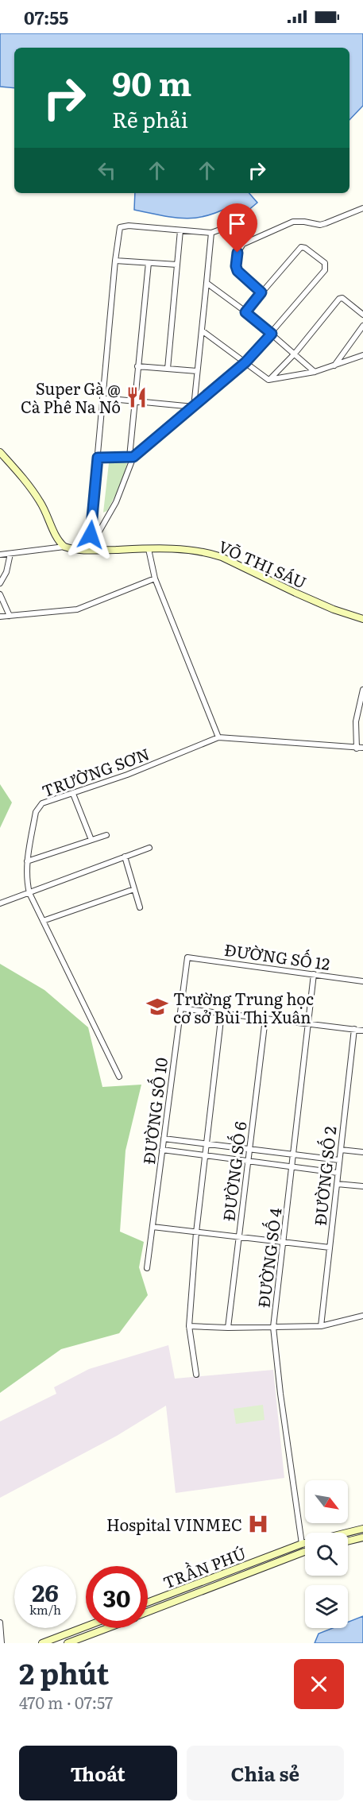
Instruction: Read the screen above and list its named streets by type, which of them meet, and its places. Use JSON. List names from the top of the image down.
{
  "streets": {
    "main road": ["VÕ THỊ SÁU", "TRẦN PHÚ"],
    "street": [
      "TRƯỜNG SƠN",
      "ĐƯỜNG SỐ 12",
      "ĐƯỜNG SỐ 10",
      "ĐƯỜNG SỐ 6",
      "ĐƯỜNG SỐ 2",
      "ĐƯỜNG SỐ 4"
    ]
  },
  "crossings": [
    ["ĐƯỜNG SỐ 12", "ĐƯỜNG SỐ 10"],
    ["ĐƯỜNG SỐ 12", "ĐƯỜNG SỐ 4"],
    ["ĐƯỜNG SỐ 4", "TRẦN PHÚ"]
  ],
  "places": {
    "restaurant": ["Super Gà @ Cà Phê Na Nô"],
    "school or university": ["Trường Trung học cơ sở Bùi Thị Xuân"],
    "hospital": ["Hospital VINMEC"]
  },
  "north": "bottom right",
  "page": {
    "status": "07:55",
    "turn": ["90 m", "Rẽ phải"],
    "speed": "26 km/h",
    "limit": "30",
    "heading": ["2 phút", "470 m · 07:57"],
    "buttons": ["Thoát", "Chia sẻ"]
  }
}
